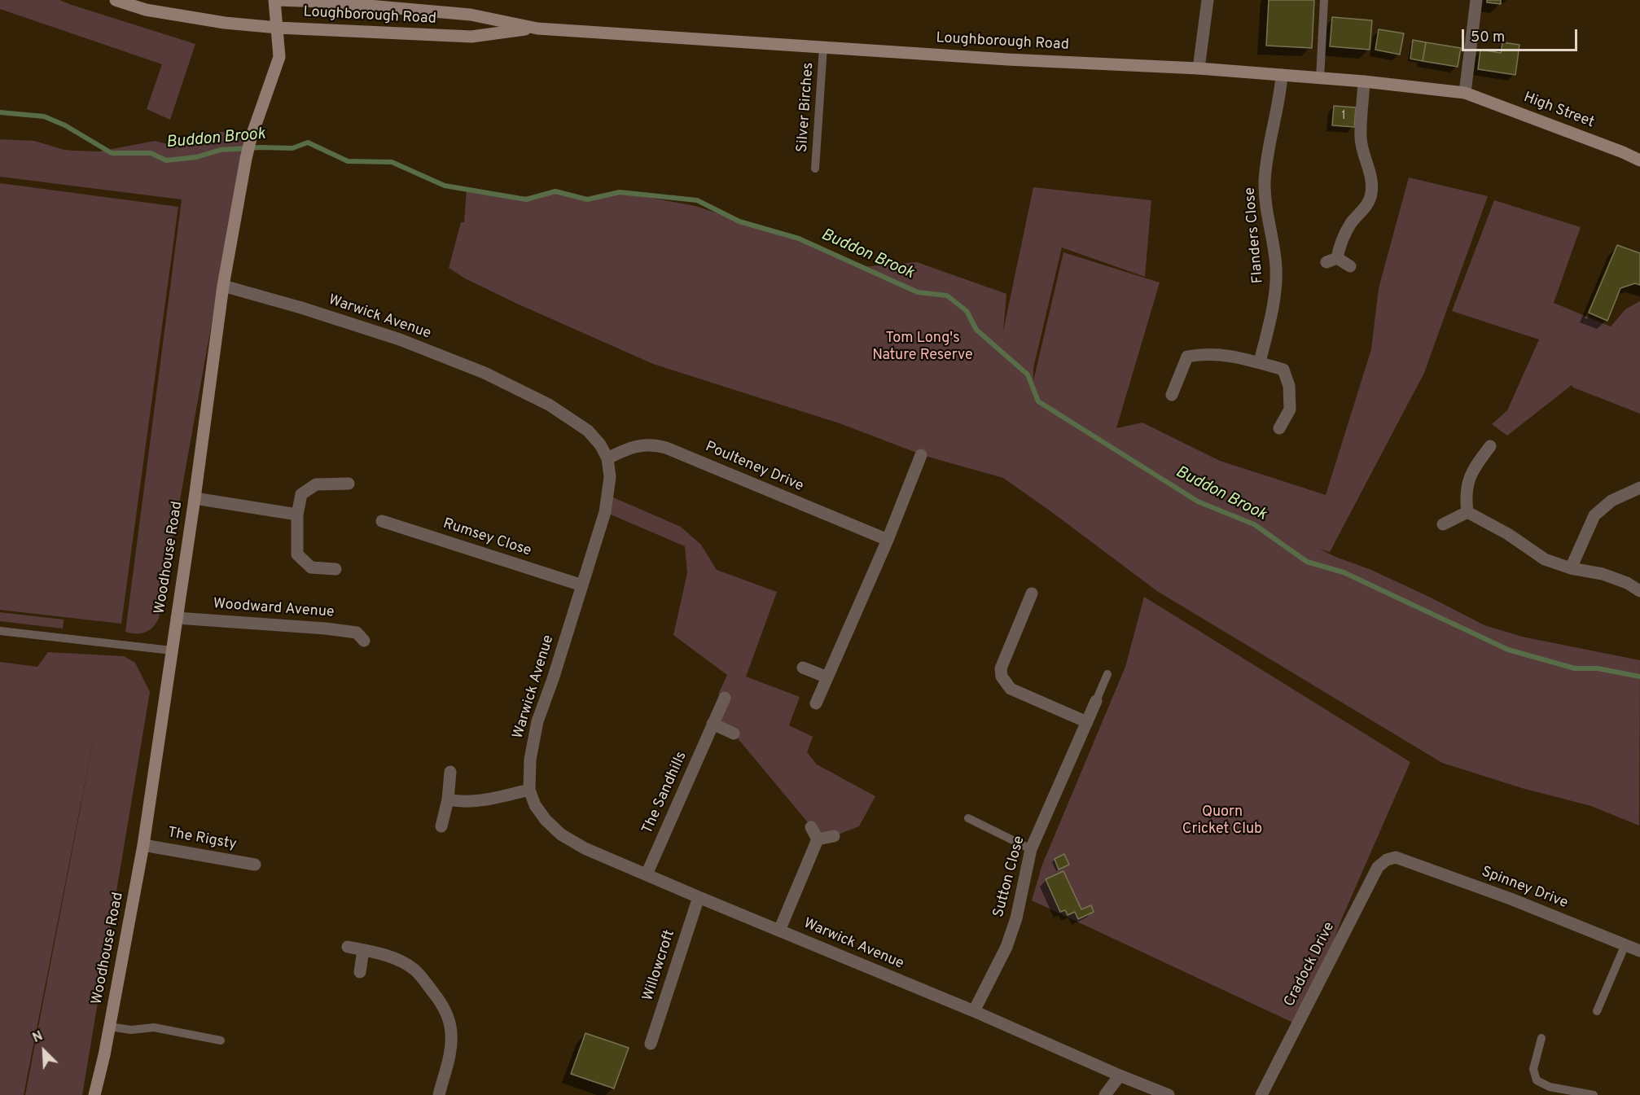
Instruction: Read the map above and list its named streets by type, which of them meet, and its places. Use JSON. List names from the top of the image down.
{
  "streets": {
    "street": [
      "Loughborough Road",
      "High Street",
      "Flanders Close",
      "Warwick Avenue",
      "Poulteney Drive",
      "Rumsey Close",
      "Woodhouse Road",
      "Woodward Avenue",
      "The Sandhills",
      "The Rigsty",
      "Sutton Close",
      "Spinney Drive",
      "Cradock Drive",
      "Willowcroft"
    ],
    "lane": ["Silver Birches"]
  },
  "crossings": [
    ["Loughborough Road", "Silver Birches"],
    ["Loughborough Road", "High Street"],
    ["Loughborough Road", "Flanders Close"],
    ["Loughborough Road", "Woodhouse Road"],
    ["Warwick Avenue", "Poulteney Drive"],
    ["Warwick Avenue", "Rumsey Close"],
    ["Warwick Avenue", "Woodhouse Road"],
    ["Warwick Avenue", "The Sandhills"],
    ["Warwick Avenue", "Sutton Close"],
    ["Warwick Avenue", "Willowcroft"],
    ["Woodhouse Road", "Woodward Avenue"],
    ["Woodhouse Road", "The Rigsty"],
    ["Spinney Drive", "Cradock Drive"]
  ],
  "water": ["Buddon Brook"],
  "parks": ["Tom Long's Nature Reserve", "Quorn Cricket Club"],
  "house_numbers": ["1"],
  "scale_bar": "50 m",
  "north": "top left"
}
